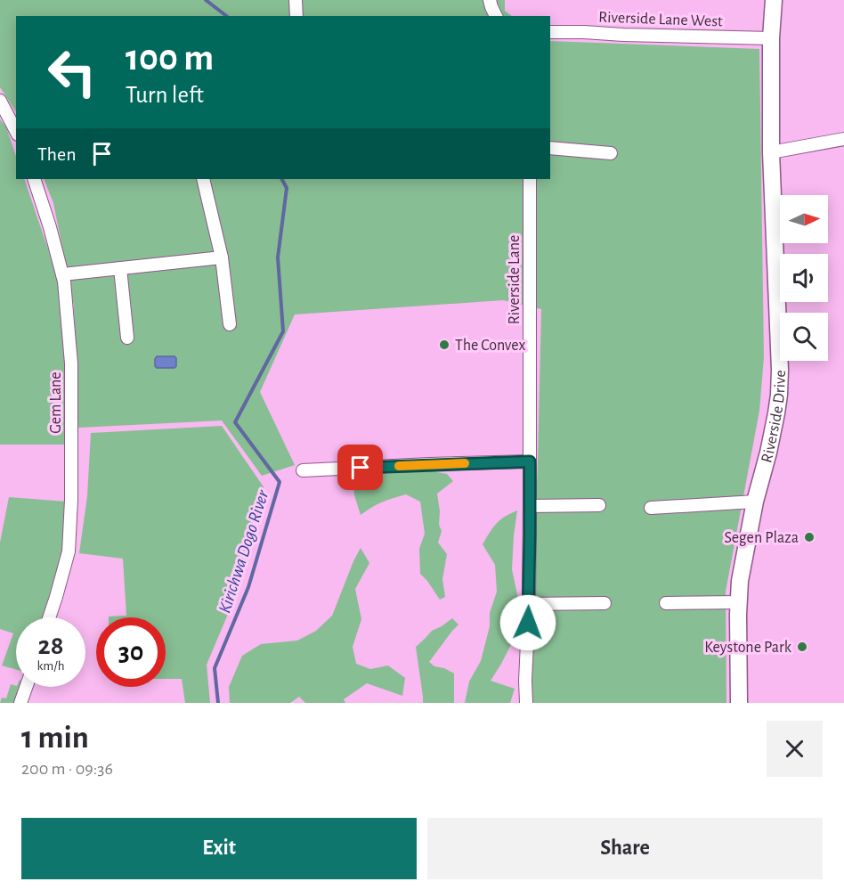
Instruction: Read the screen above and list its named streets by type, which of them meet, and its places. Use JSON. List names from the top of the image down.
{
  "streets": {
    "street": [
      "Riverside Lane West",
      "Riverside Lane",
      "Gem Lane",
      "Riverside Drive"
    ]
  },
  "crossings": [
    ["Riverside Lane West", "Riverside Drive"]
  ],
  "water": ["Kirichwa Dogo River"],
  "places": ["The Convex", "Segen Plaza", "Keystone Park"],
  "north": "right",
  "page": {
    "turn": ["100 m", "Turn left"],
    "then": "Then",
    "speed": "28 km/h",
    "limit": "30",
    "heading": ["1 min", "200 m · 09:36"],
    "buttons": ["Exit", "Share"]
  }
}
